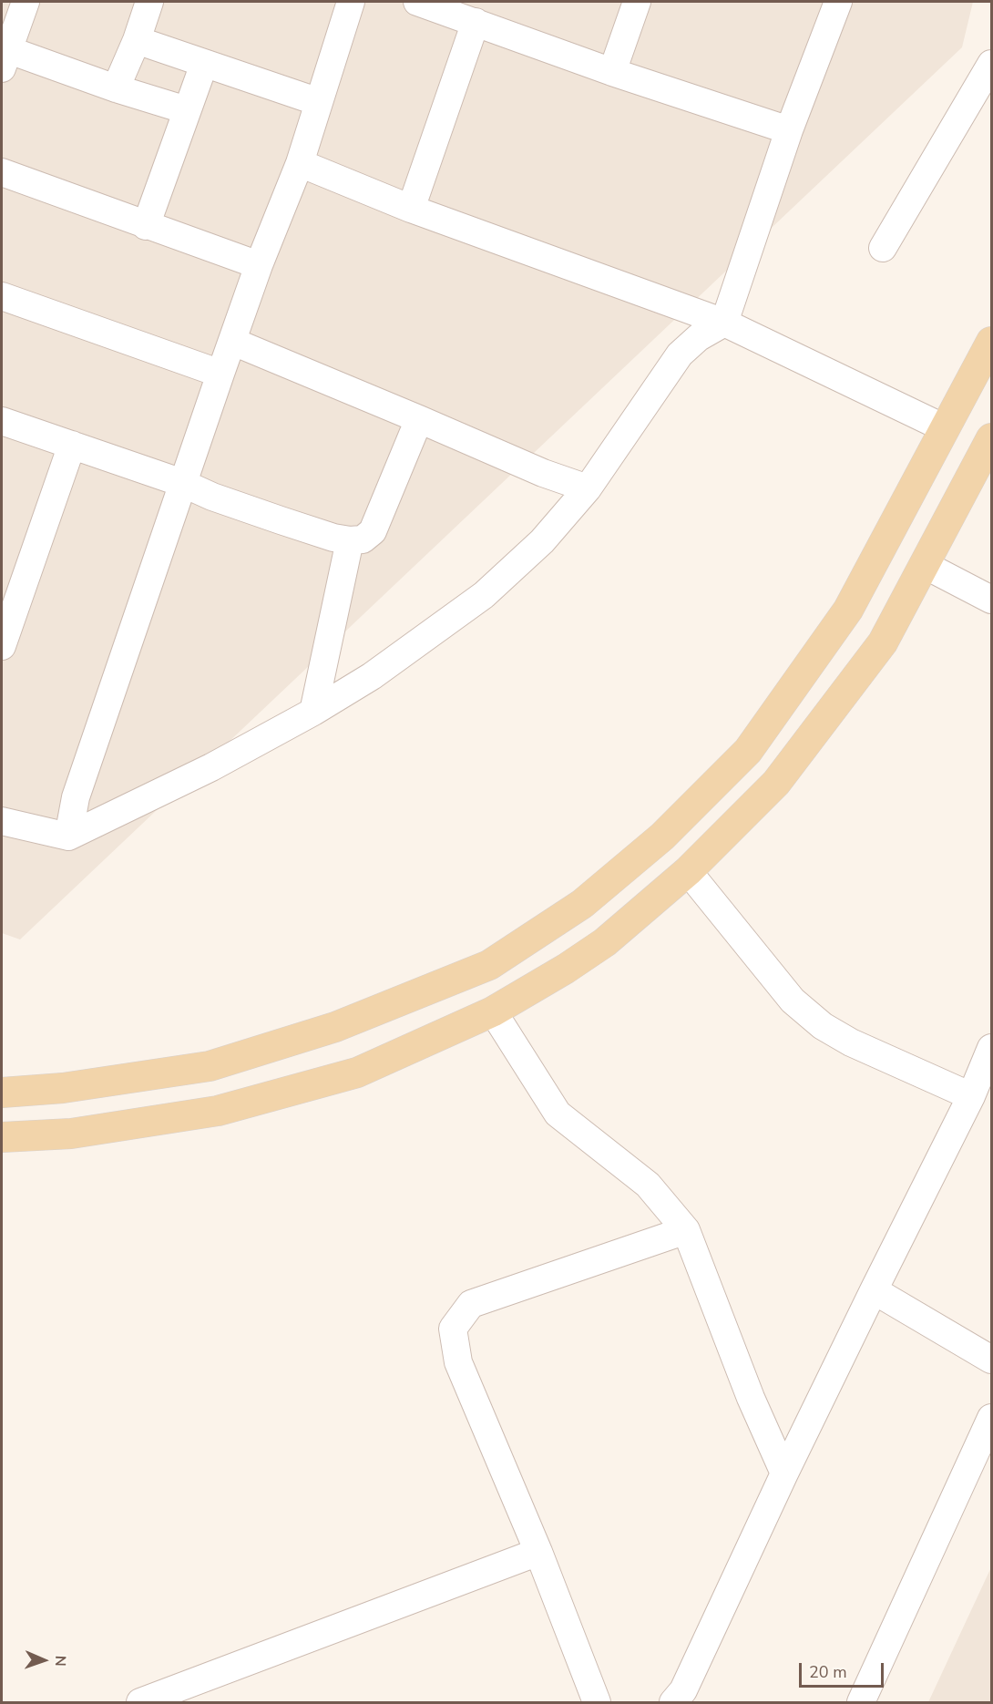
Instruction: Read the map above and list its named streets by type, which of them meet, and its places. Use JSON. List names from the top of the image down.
{
  "scale_bar": "20 m",
  "north": "right"
}
